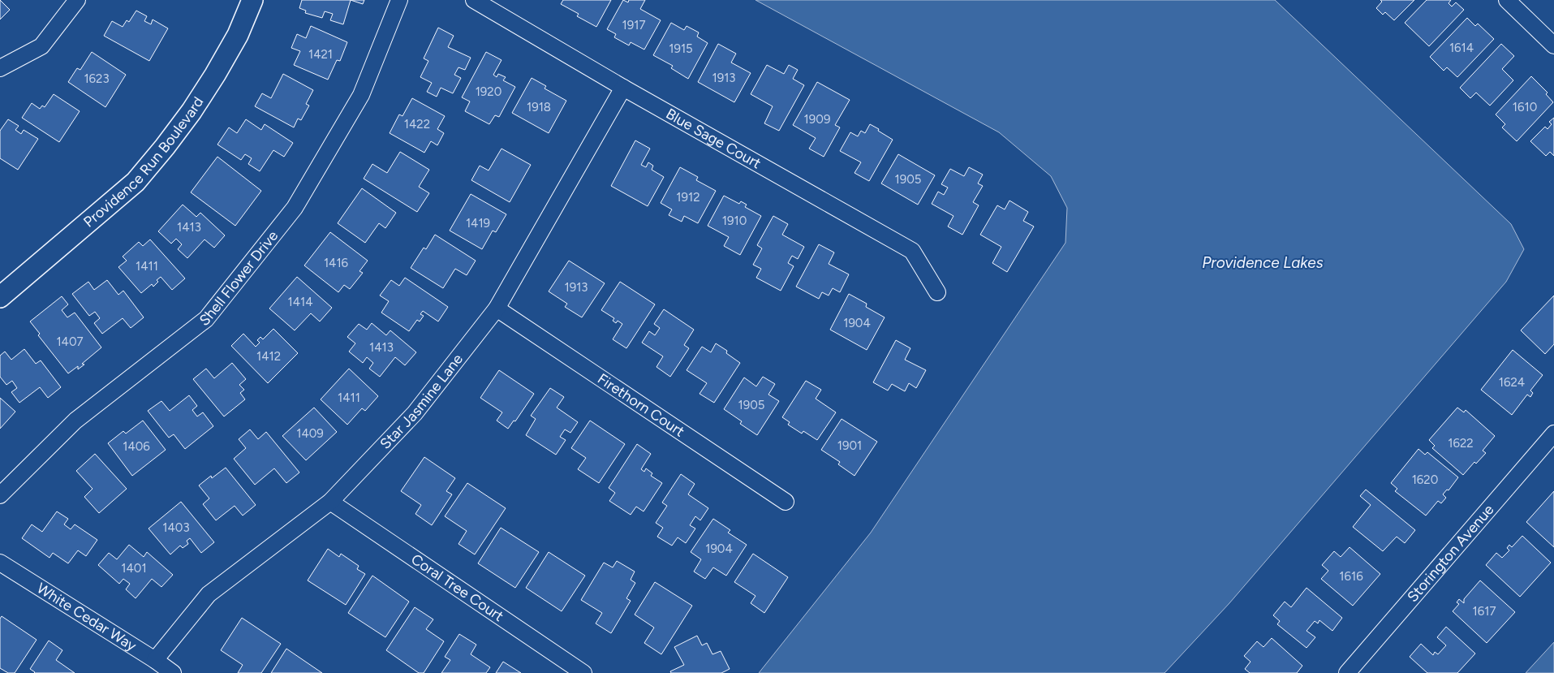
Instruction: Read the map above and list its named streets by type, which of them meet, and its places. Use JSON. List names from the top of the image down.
{
  "streets": {
    "street": [
      "Blue Sage Court",
      "Providence Run Boulevard",
      "Shell Flower Drive",
      "Star Jasmine Lane",
      "Firethorn Court",
      "Storington Avenue",
      "Coral Tree Court",
      "White Cedar Way"
    ]
  },
  "crossings": [
    ["Blue Sage Court", "Star Jasmine Lane"],
    ["Star Jasmine Lane", "Firethorn Court"],
    ["Star Jasmine Lane", "Coral Tree Court"],
    ["Star Jasmine Lane", "White Cedar Way"]
  ],
  "water": ["Providence Lakes"],
  "house_numbers": [
    "1917",
    "1614",
    "1915",
    "1421",
    "1913",
    "1623",
    "1920",
    "1918",
    "1610",
    "1909",
    "1422",
    "1905",
    "1912",
    "1910",
    "1419",
    "1413",
    "1416",
    "1411",
    "1913",
    "1414",
    "1904",
    "1407",
    "1413",
    "1412",
    "1624",
    "1411",
    "1905",
    "1409",
    "1622",
    "1901",
    "1406",
    "1620",
    "1403",
    "1904",
    "1401",
    "1616",
    "1617"
  ]
}
